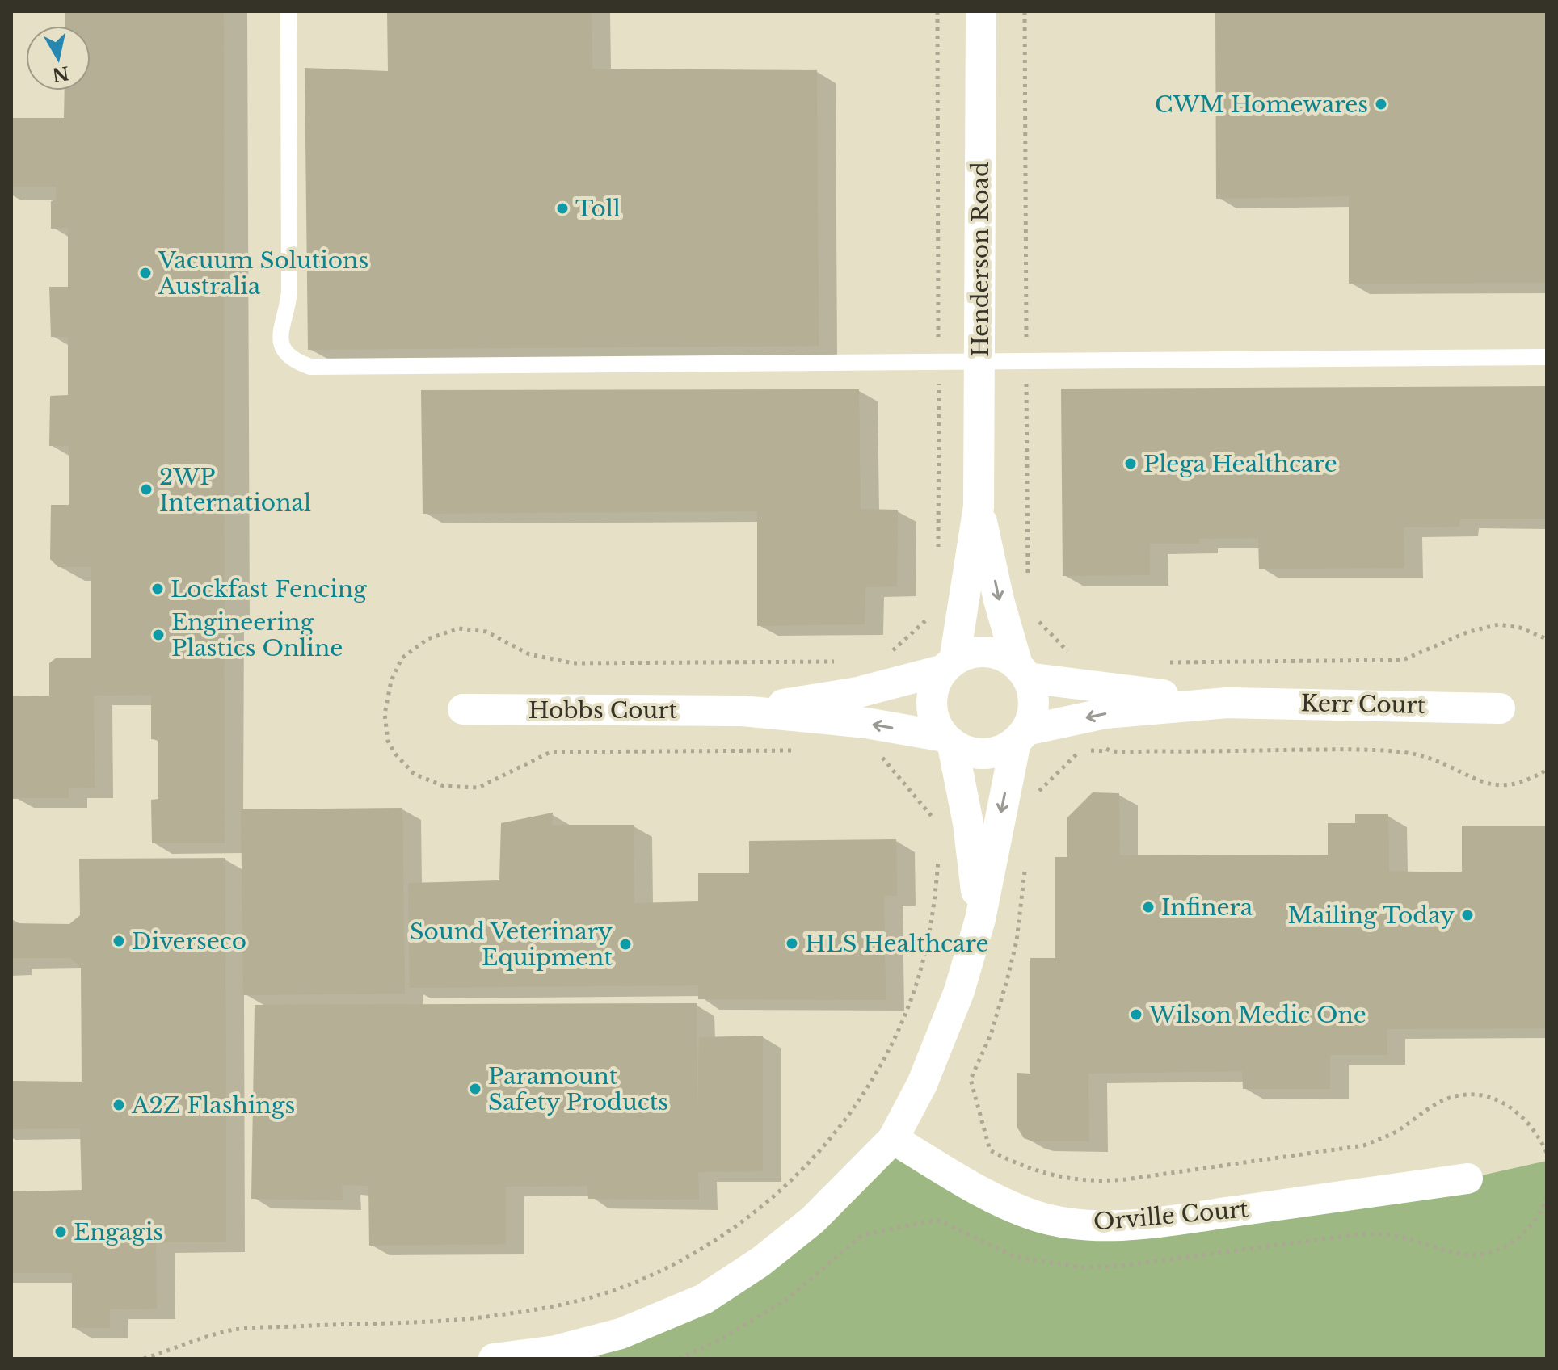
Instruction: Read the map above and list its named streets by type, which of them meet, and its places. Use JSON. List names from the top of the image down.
{
  "streets": {
    "street": [
      "Henderson Road",
      "Kerr Court",
      "Hobbs Court",
      "Orville Court"
    ]
  },
  "crossings": [
    ["Henderson Road", "Kerr Court"],
    ["Henderson Road", "Hobbs Court"],
    ["Kerr Court", "Hobbs Court"]
  ],
  "places": [
    "CWM Homewares",
    "Toll",
    "Vacuum Solutions Australia",
    "Plega Healthcare",
    "2WP International",
    "Lockfast Fencing",
    "Engineering Plastics Online",
    "Infinera",
    "Mailing Today",
    "Diverseco",
    "HLS Healthcare",
    "Sound Veterinary Equipment",
    "Wilson Medic One",
    "Paramount Safety Products",
    "A2Z Flashings",
    "Engagis"
  ],
  "north": "bottom"
}
